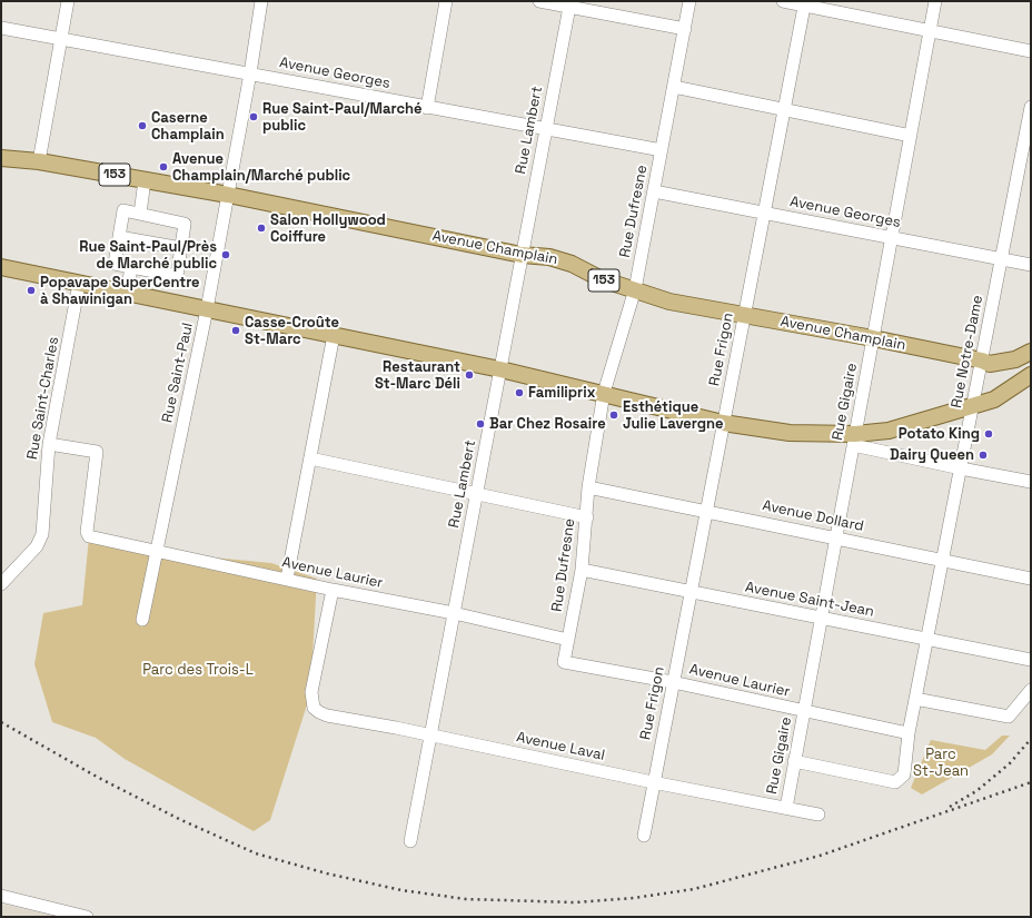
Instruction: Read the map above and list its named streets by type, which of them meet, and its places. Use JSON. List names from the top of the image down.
{
  "streets": {
    "main road": ["153", "Avenue Champlain"],
    "street": [
      "Avenue Georges",
      "Rue Lambert",
      "Rue Dufresne",
      "Rue Frigon",
      "Rue Notre-Dame",
      "Rue Saint-Paul",
      "Rue Saint-Charles",
      "Rue Gigaire",
      "Avenue Dollard",
      "Avenue Laurier",
      "Avenue Saint-Jean",
      "Avenue Laval"
    ]
  },
  "crossings": [
    ["Avenue Georges", "Rue Lambert"],
    ["Avenue Georges", "Rue Dufresne"],
    ["Avenue Georges", "Rue Frigon"],
    ["Avenue Georges", "Rue Notre-Dame"],
    ["Avenue Georges", "Rue Saint-Paul"],
    ["Avenue Georges", "Rue Gigaire"],
    ["Rue Lambert", "Avenue Champlain"],
    ["Rue Lambert", "Avenue Laurier"],
    ["Rue Lambert", "Avenue Laval"],
    ["153", "Avenue Champlain"],
    ["153", "Rue Notre-Dame"],
    ["Rue Dufresne", "Avenue Champlain"],
    ["Rue Dufresne", "Avenue Dollard"],
    ["Rue Dufresne", "Avenue Laurier"],
    ["Rue Dufresne", "Avenue Saint-Jean"],
    ["Avenue Champlain", "Rue Frigon"],
    ["Avenue Champlain", "Rue Notre-Dame"],
    ["Avenue Champlain", "Rue Saint-Paul"],
    ["Avenue Champlain", "Rue Gigaire"],
    ["Rue Frigon", "Avenue Dollard"],
    ["Rue Frigon", "Avenue Laurier"],
    ["Rue Frigon", "Avenue Saint-Jean"],
    ["Rue Frigon", "Avenue Laval"],
    ["Rue Notre-Dame", "Rue Gigaire"],
    ["Rue Notre-Dame", "Avenue Dollard"],
    ["Rue Notre-Dame", "Avenue Laurier"],
    ["Rue Notre-Dame", "Avenue Saint-Jean"],
    ["Rue Saint-Paul", "Avenue Laurier"],
    ["Rue Saint-Charles", "Avenue Laurier"],
    ["Rue Gigaire", "Avenue Dollard"],
    ["Rue Gigaire", "Avenue Laurier"],
    ["Rue Gigaire", "Avenue Saint-Jean"],
    ["Rue Gigaire", "Avenue Laval"],
    ["Avenue Laurier", "Avenue Laval"]
  ],
  "parks": ["Parc des Trois-L", "Parc St-Jean"],
  "places": [
    "Rue Saint-Paul/Marché public",
    "Caserne Champlain",
    "Avenue Champlain/Marché public",
    "Salon Hollywood Coiffure",
    "Rue Saint-Paul/Près de Marché public",
    "Popavape SuperCentre à Shawinigan",
    "Casse-Croûte St-Marc",
    "Restaurant St-Marc Déli",
    "Familiprix",
    "Esthétique Julie Lavergne",
    "Bar Chez Rosaire",
    "Potato King",
    "Dairy Queen"
  ]
}
